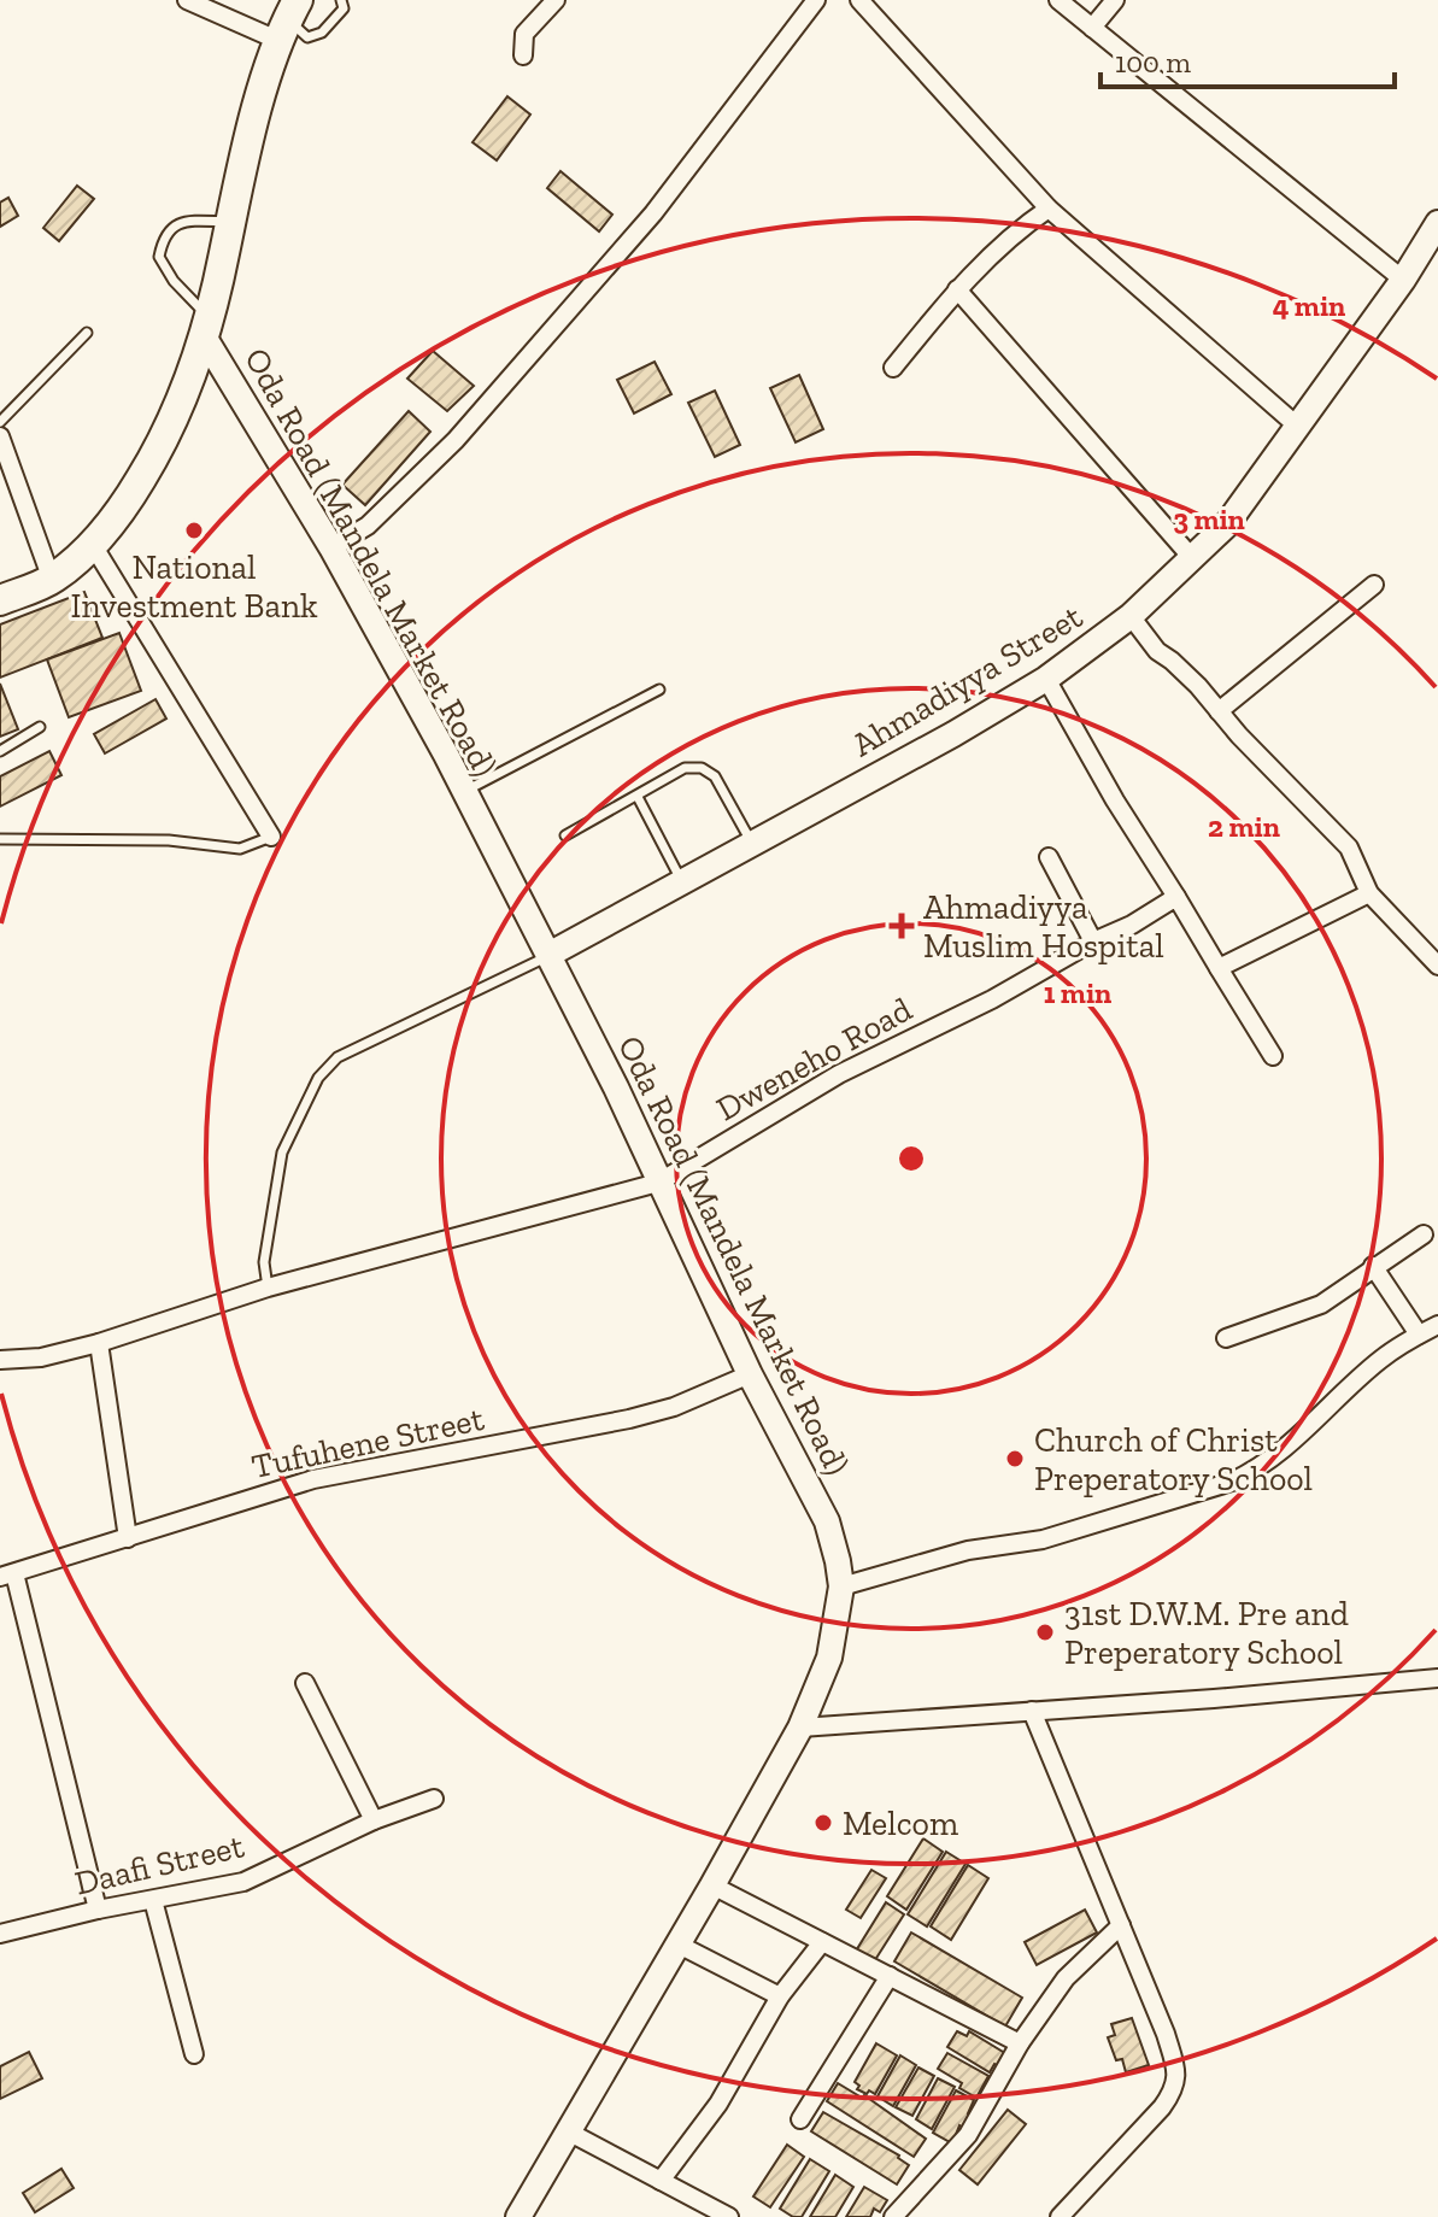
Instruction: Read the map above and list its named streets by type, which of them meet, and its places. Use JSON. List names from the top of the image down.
{
  "streets": {
    "street": [
      "Oda Road (Mandela Market Road)",
      "Ahmadiyya Street",
      "Dweneho Road",
      "Tufuhene Street",
      "Daafi Street"
    ]
  },
  "crossings": [
    ["Oda Road (Mandela Market Road)", "Ahmadiyya Street"],
    ["Oda Road (Mandela Market Road)", "Dweneho Road"],
    ["Oda Road (Mandela Market Road)", "Tufuhene Street"]
  ],
  "places": {
    "other": [
      "National Investment Bank",
      "Church of Christ Preperatory School",
      "31st D.W.M. Pre and Preperatory School",
      "Melcom"
    ],
    "health": ["Ahmadiyya Muslim Hospital"]
  },
  "scale_bar": "100 m",
  "rings": [
    "4 min",
    "3 min",
    "2 min",
    "1 min"
  ]
}
